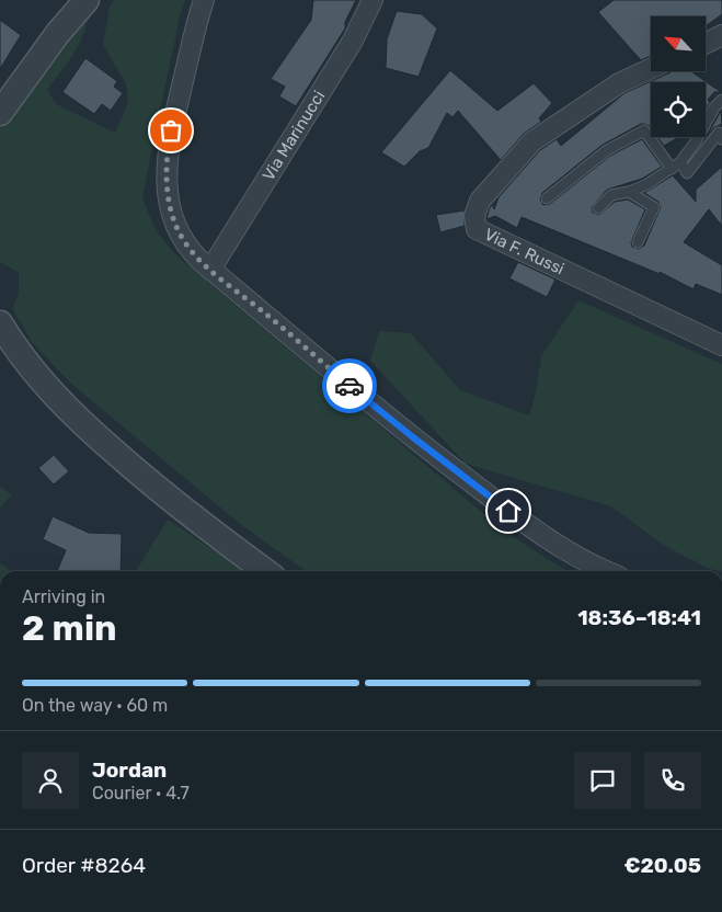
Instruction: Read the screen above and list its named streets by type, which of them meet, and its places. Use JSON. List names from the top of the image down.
{
  "streets": {
    "street": ["Via Marinucci", "Via F. Russi"]
  },
  "north": "top left",
  "page": {
    "heading": ["2 min", "Arriving in", "18:36–18:41"],
    "panel": [
      "Jordan",
      "Courier · 4.7",
      "Order #8264",
      "€20.05"
    ],
    "bar": "On the way · 60 m"
  }
}
